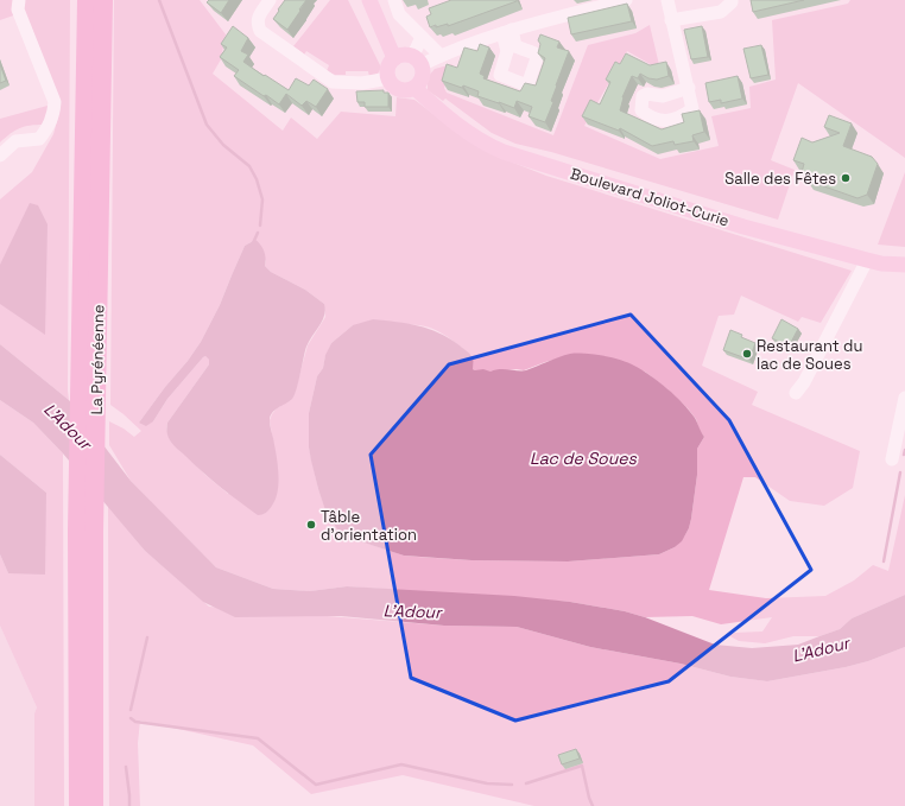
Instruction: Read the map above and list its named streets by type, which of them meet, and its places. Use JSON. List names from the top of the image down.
{
  "streets": {
    "highway": ["La Pyrénéenne"],
    "main road": ["Boulevard Joliot-Curie"]
  },
  "water": ["L'Adour", "Lac de Soues"],
  "places": ["Salle des Fêtes", "Restaurant du lac de Soues", "Tâble d'orientation"]
}
